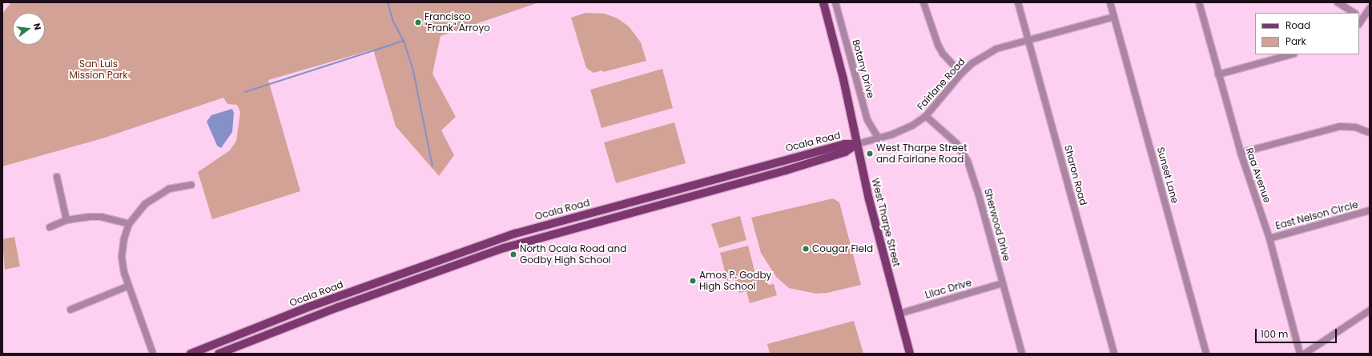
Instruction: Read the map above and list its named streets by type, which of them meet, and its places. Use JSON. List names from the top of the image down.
{
  "streets": {
    "main road": ["Ocala Road", "West Tharpe Street"],
    "street": [
      "Botany Drive",
      "Fairlane Road",
      "Sharon Road",
      "Sunset Lane",
      "Raa Avenue",
      "East Nelson Circle",
      "Sherwood Drive",
      "Lilac Drive"
    ]
  },
  "crossings": [
    ["Botany Drive", "Fairlane Road"],
    ["Fairlane Road", "Ocala Road"],
    ["Fairlane Road", "Sharon Road"],
    ["Fairlane Road", "Sunset Lane"],
    ["Fairlane Road", "West Tharpe Street"],
    ["Fairlane Road", "Sherwood Drive"],
    ["Ocala Road", "West Tharpe Street"],
    ["Raa Avenue", "East Nelson Circle"],
    ["West Tharpe Street", "Lilac Drive"],
    ["Sherwood Drive", "Lilac Drive"]
  ],
  "parks": ["San Luis Mission Park"],
  "places": [
    "Francisco \"Frank\" Arroyo",
    "West Tharpe Street and Fairlane Road",
    "Cougar Field",
    "North Ocala Road and Godby High School",
    "Amos P. Godby High School"
  ],
  "legend": ["Road", "Park"],
  "scale_bar": "100 m",
  "north": "right"
}
